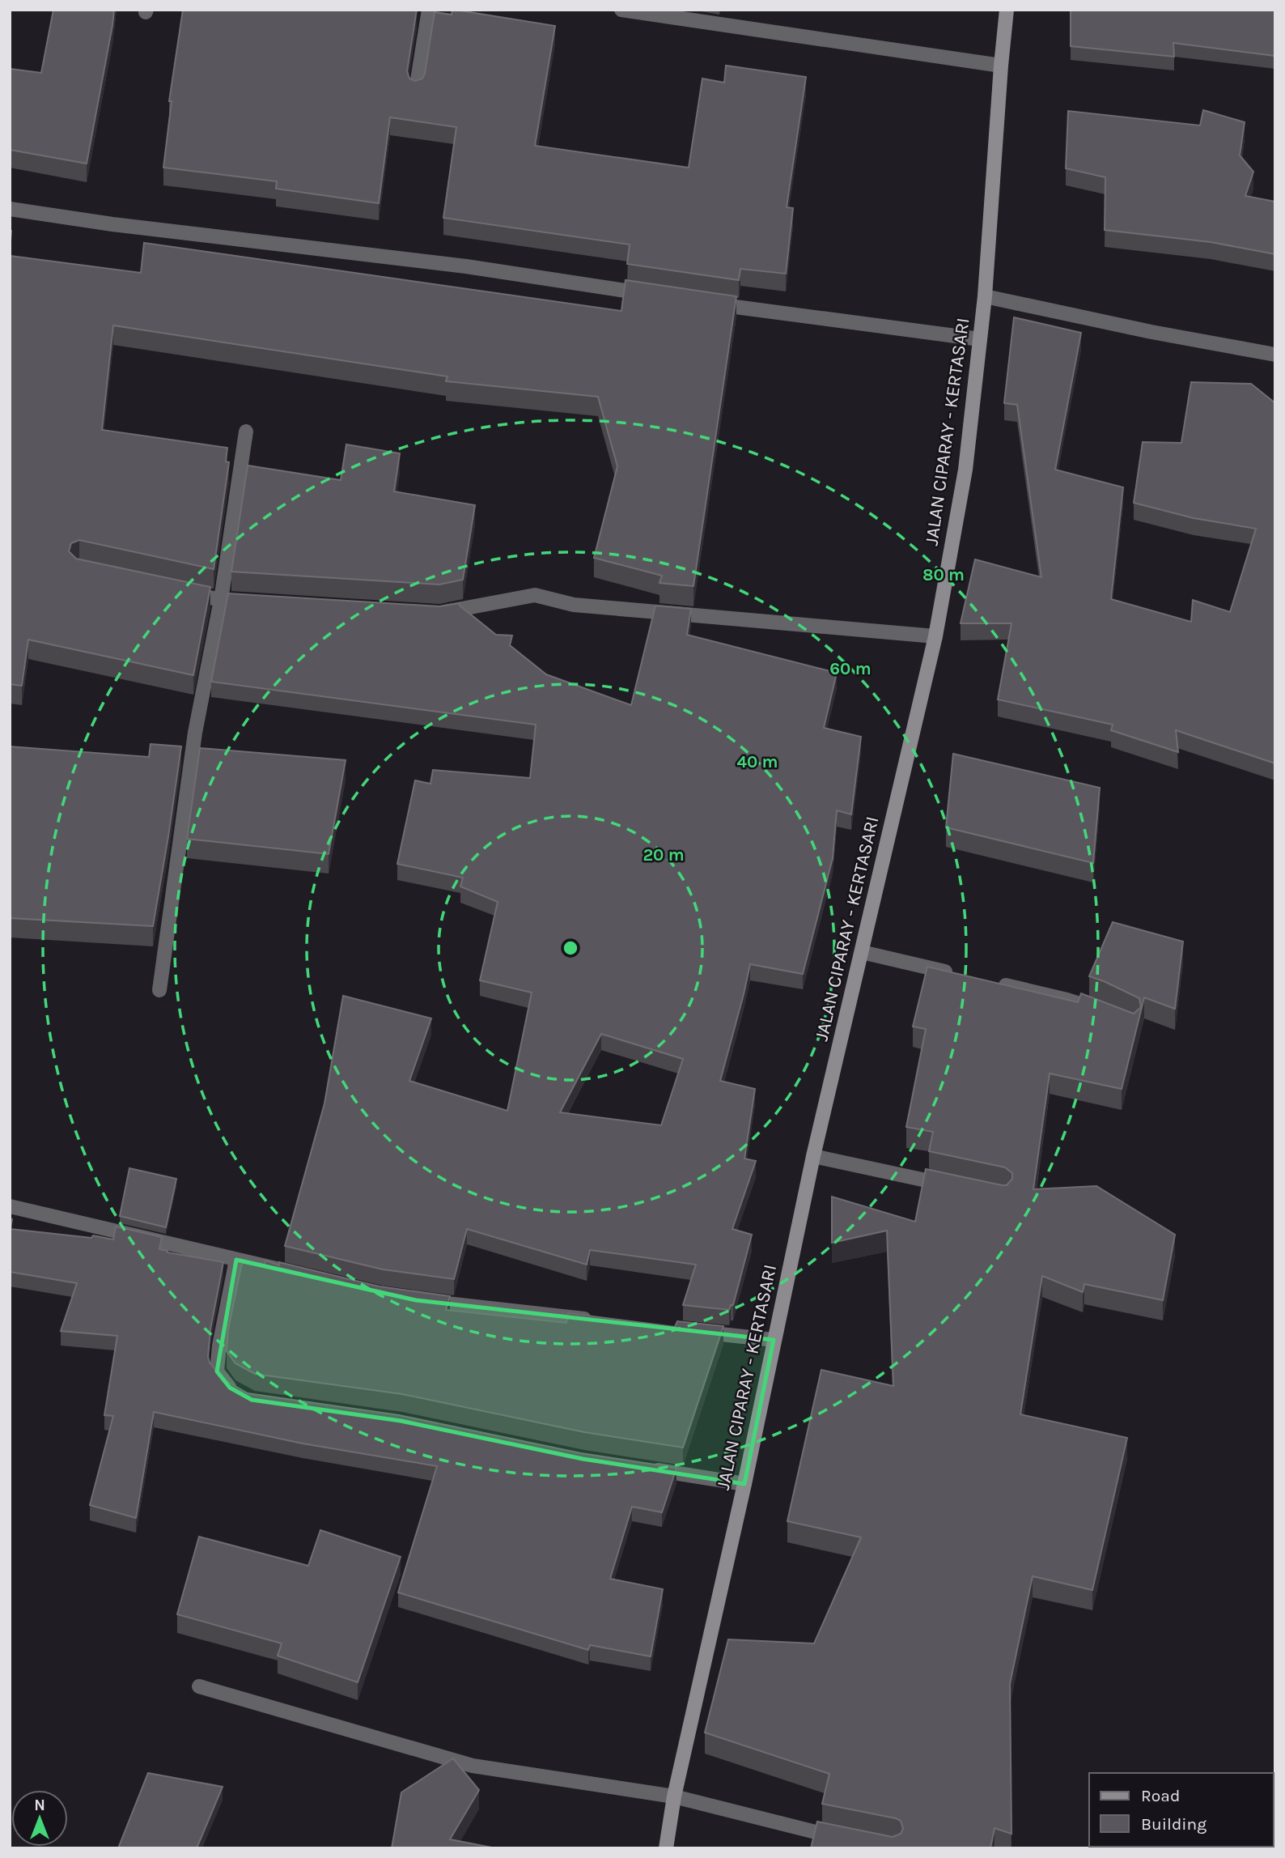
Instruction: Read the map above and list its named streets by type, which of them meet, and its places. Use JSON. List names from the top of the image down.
{
  "streets": {
    "main road": ["JALAN CIPARAY - KERTASARI"]
  },
  "legend": ["Road", "Building"],
  "north": "top",
  "rings": [
    "80 m",
    "60 m",
    "40 m",
    "20 m"
  ]
}
